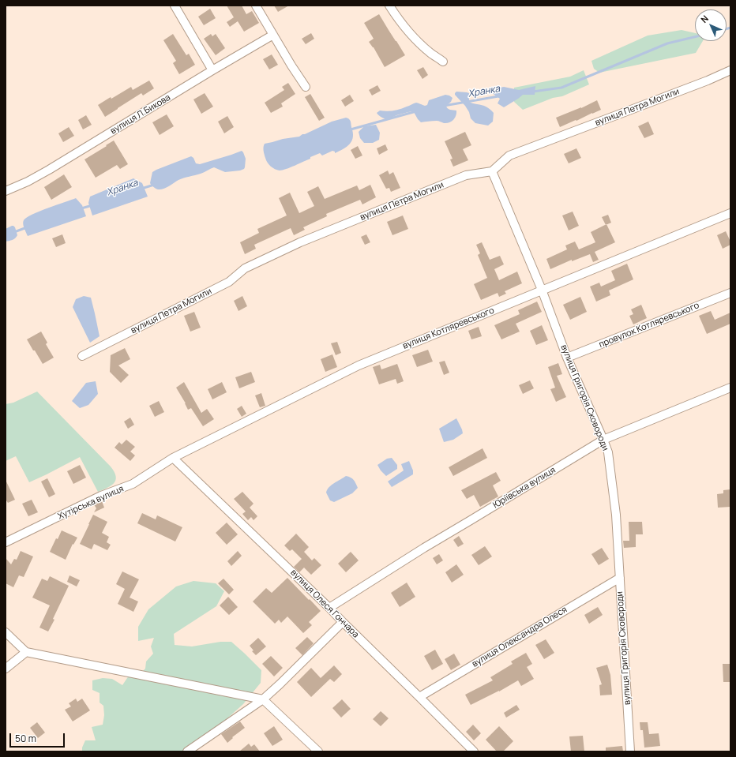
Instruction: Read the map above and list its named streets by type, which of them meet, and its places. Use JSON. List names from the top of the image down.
{
  "streets": {
    "street": [
      "вулиця Петра Могили",
      "вулиця Л.Бикова",
      "провулок Котляревського",
      "вулиця Котляревського",
      "вулиця Григорія Сковороди",
      "Юріївська вулиця",
      "Хутірська вулиця",
      "вулиця Олеся Гончара",
      "вулиця Олександра Олеся"
    ]
  },
  "crossings": [
    ["вулиця Петра Могили", "вулиця Григорія Сковороди"],
    ["провулок Котляревського", "вулиця Григорія Сковороди"],
    ["вулиця Котляревського", "вулиця Григорія Сковороди"],
    ["вулиця Котляревського", "Хутірська вулиця"],
    ["вулиця Котляревського", "вулиця Олеся Гончара"],
    ["вулиця Григорія Сковороди", "Юріївська вулиця"],
    ["вулиця Григорія Сковороди", "вулиця Олександра Олеся"],
    ["Юріївська вулиця", "вулиця Олеся Гончара"],
    ["Хутірська вулиця", "вулиця Олеся Гончара"],
    ["вулиця Олеся Гончара", "вулиця Олександра Олеся"]
  ],
  "water": ["Хранка"],
  "scale_bar": "50 m",
  "north": "top left"
}
